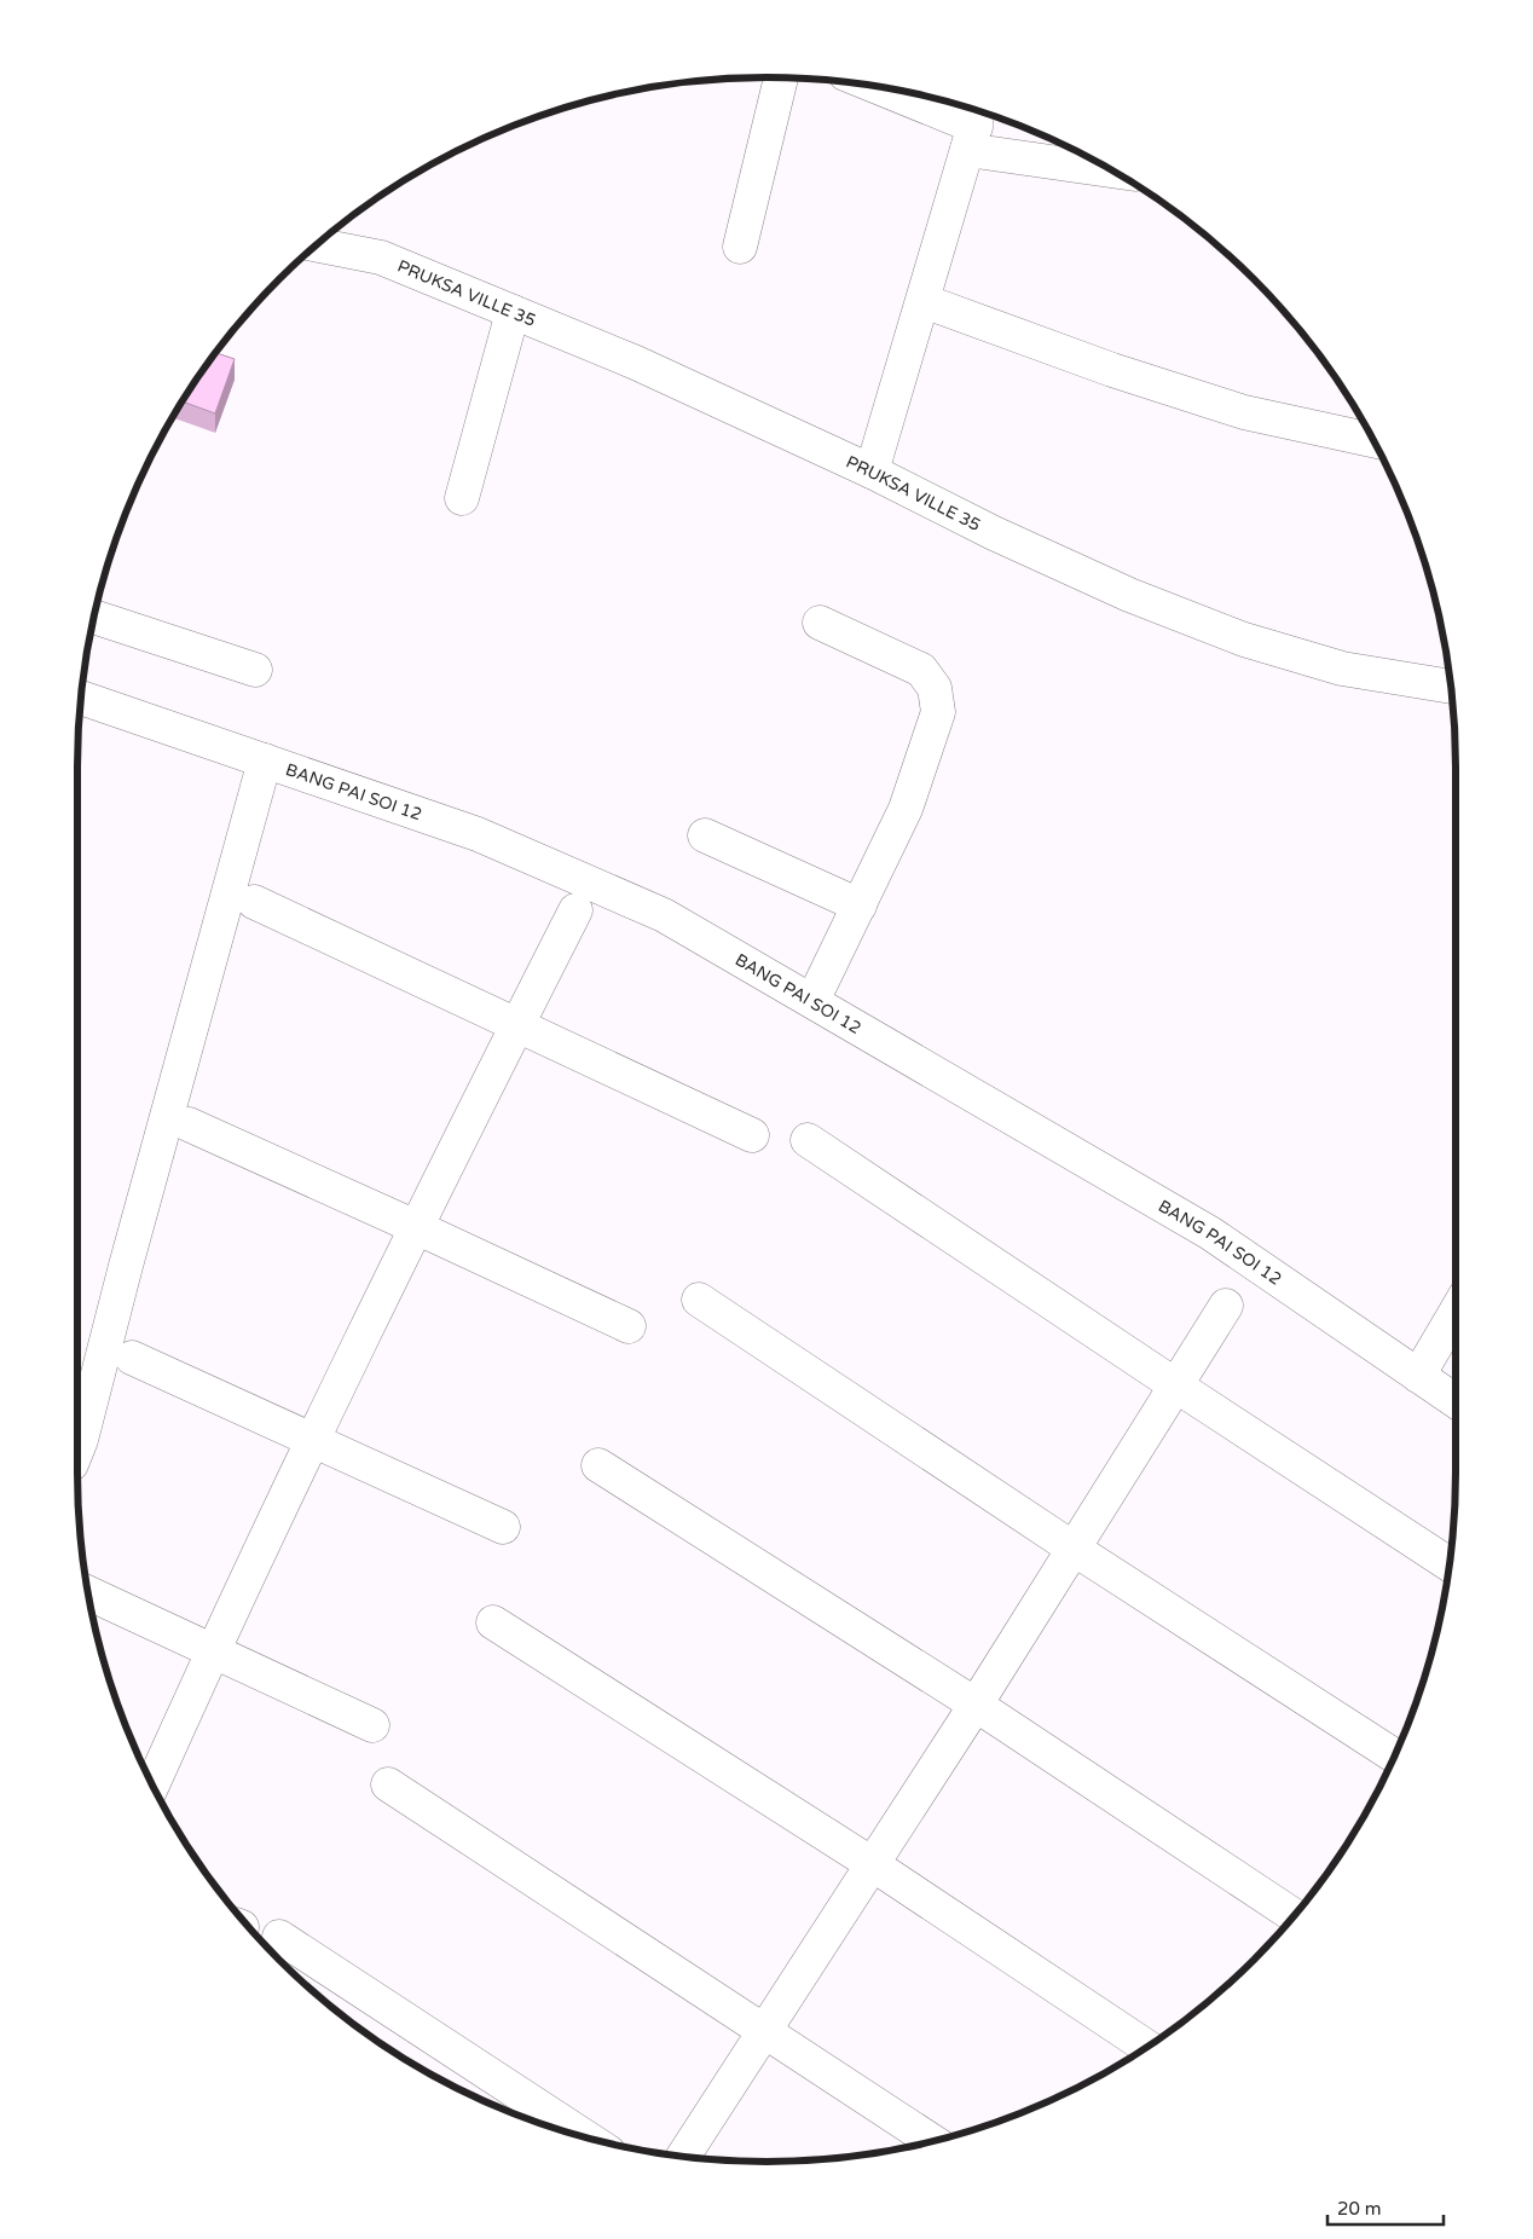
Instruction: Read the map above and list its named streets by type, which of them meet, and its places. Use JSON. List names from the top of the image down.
{
  "streets": {
    "street": ["PRUKSA VILLE 35", "BANG PAI SOI 12"]
  },
  "scale_bar": "20 m"
}
